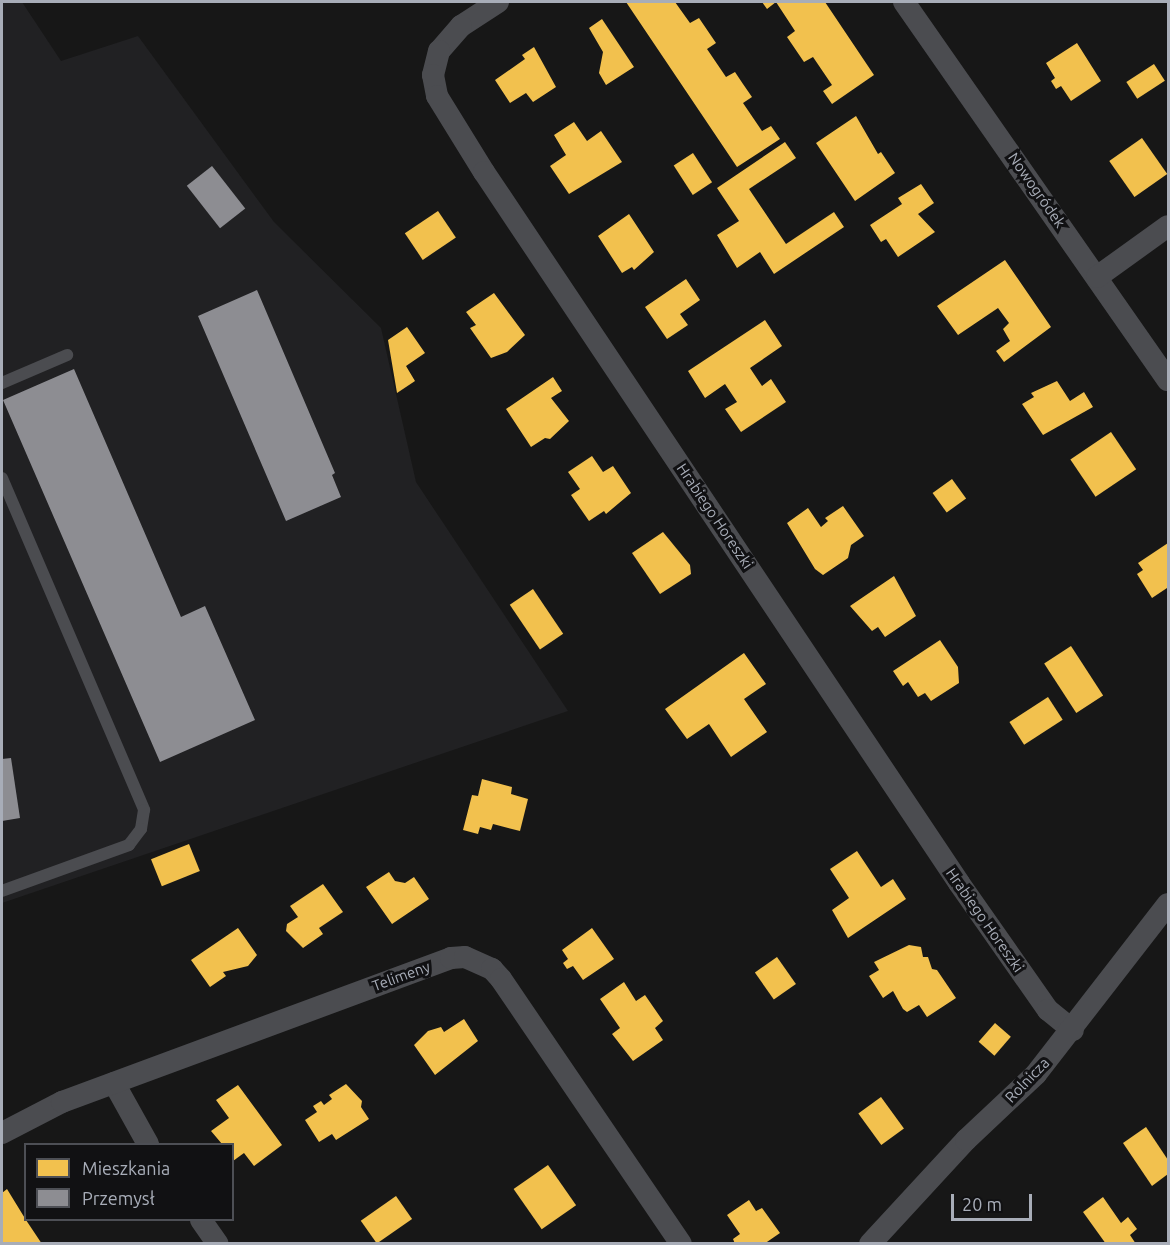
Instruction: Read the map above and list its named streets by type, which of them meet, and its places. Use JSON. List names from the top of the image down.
{
  "streets": {
    "street": [
      "Nowogródek",
      "Hrabiego Horeszki",
      "Telimeny",
      "Rolnicza"
    ]
  },
  "crossings": [
    ["Hrabiego Horeszki", "Rolnicza"]
  ],
  "legend": ["Mieszkania", "Przemysł"],
  "scale_bar": "20 m"
}
